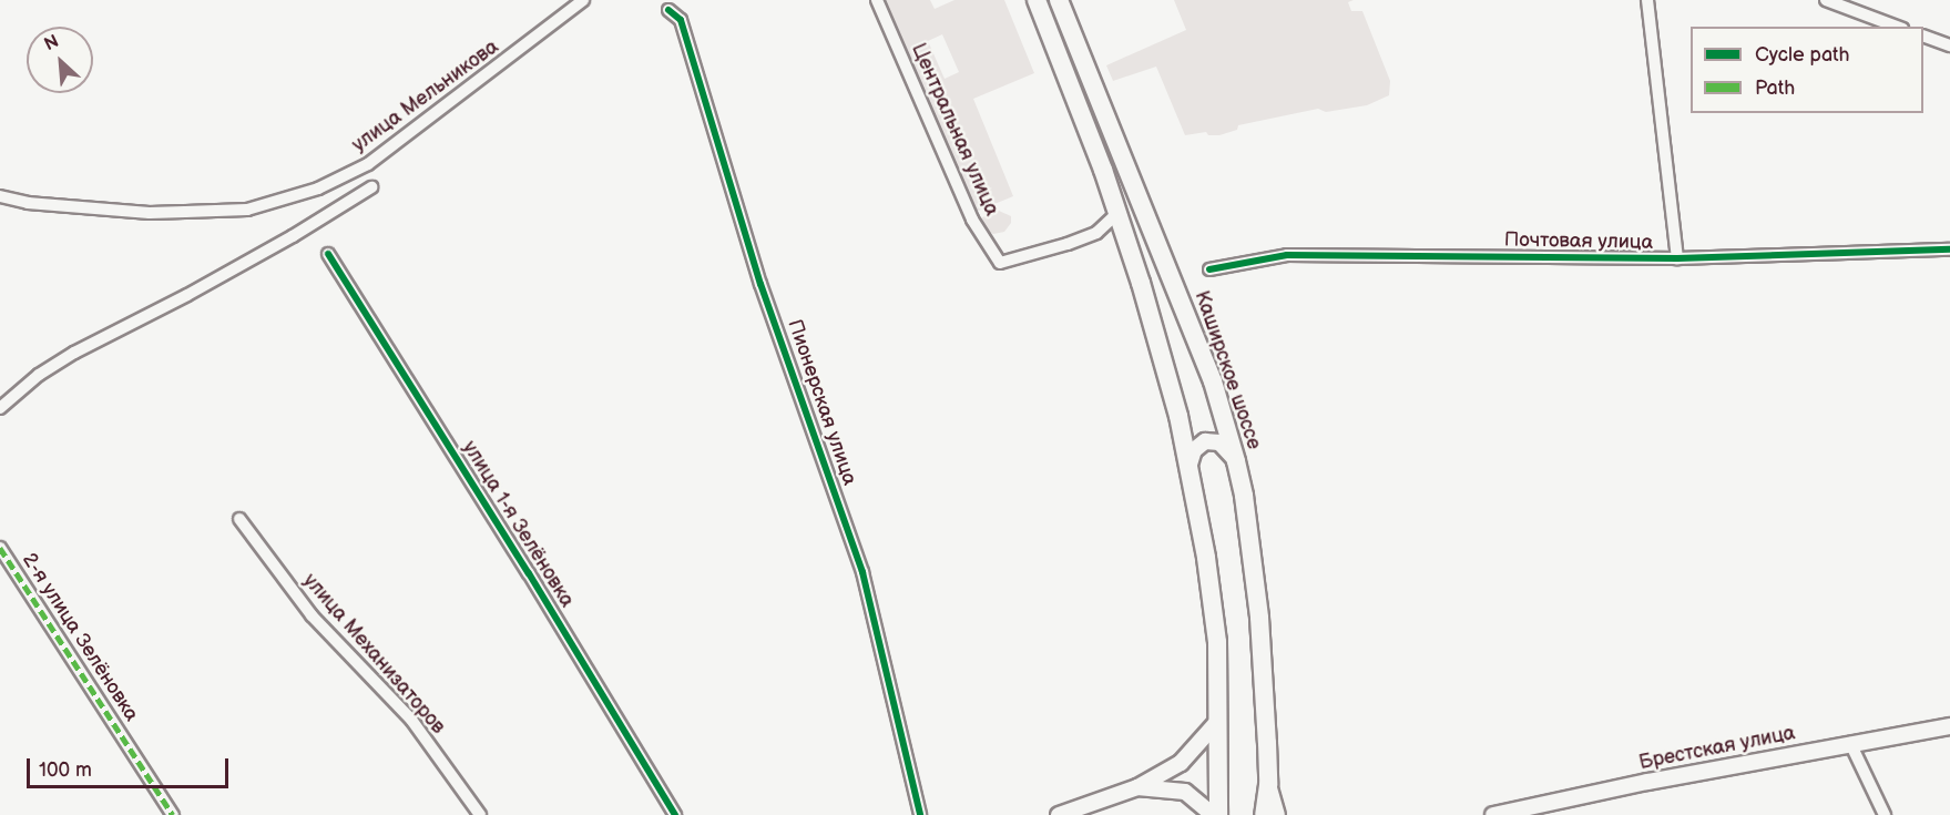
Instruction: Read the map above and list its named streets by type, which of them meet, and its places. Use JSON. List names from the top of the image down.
{
  "streets": {
    "main road": ["Каширское шоссе", "Брестская улица"],
    "street": [
      "улица Мельникова",
      "Центральная улица",
      "Почтовая улица",
      "Пионерская улица",
      "улица 1-я Зелёновка",
      "2-я улица Зелёновка",
      "улица Механизаторов"
    ]
  },
  "legend": ["Cycle path", "Path"],
  "scale_bar": "100 m",
  "north": "top left"
}
